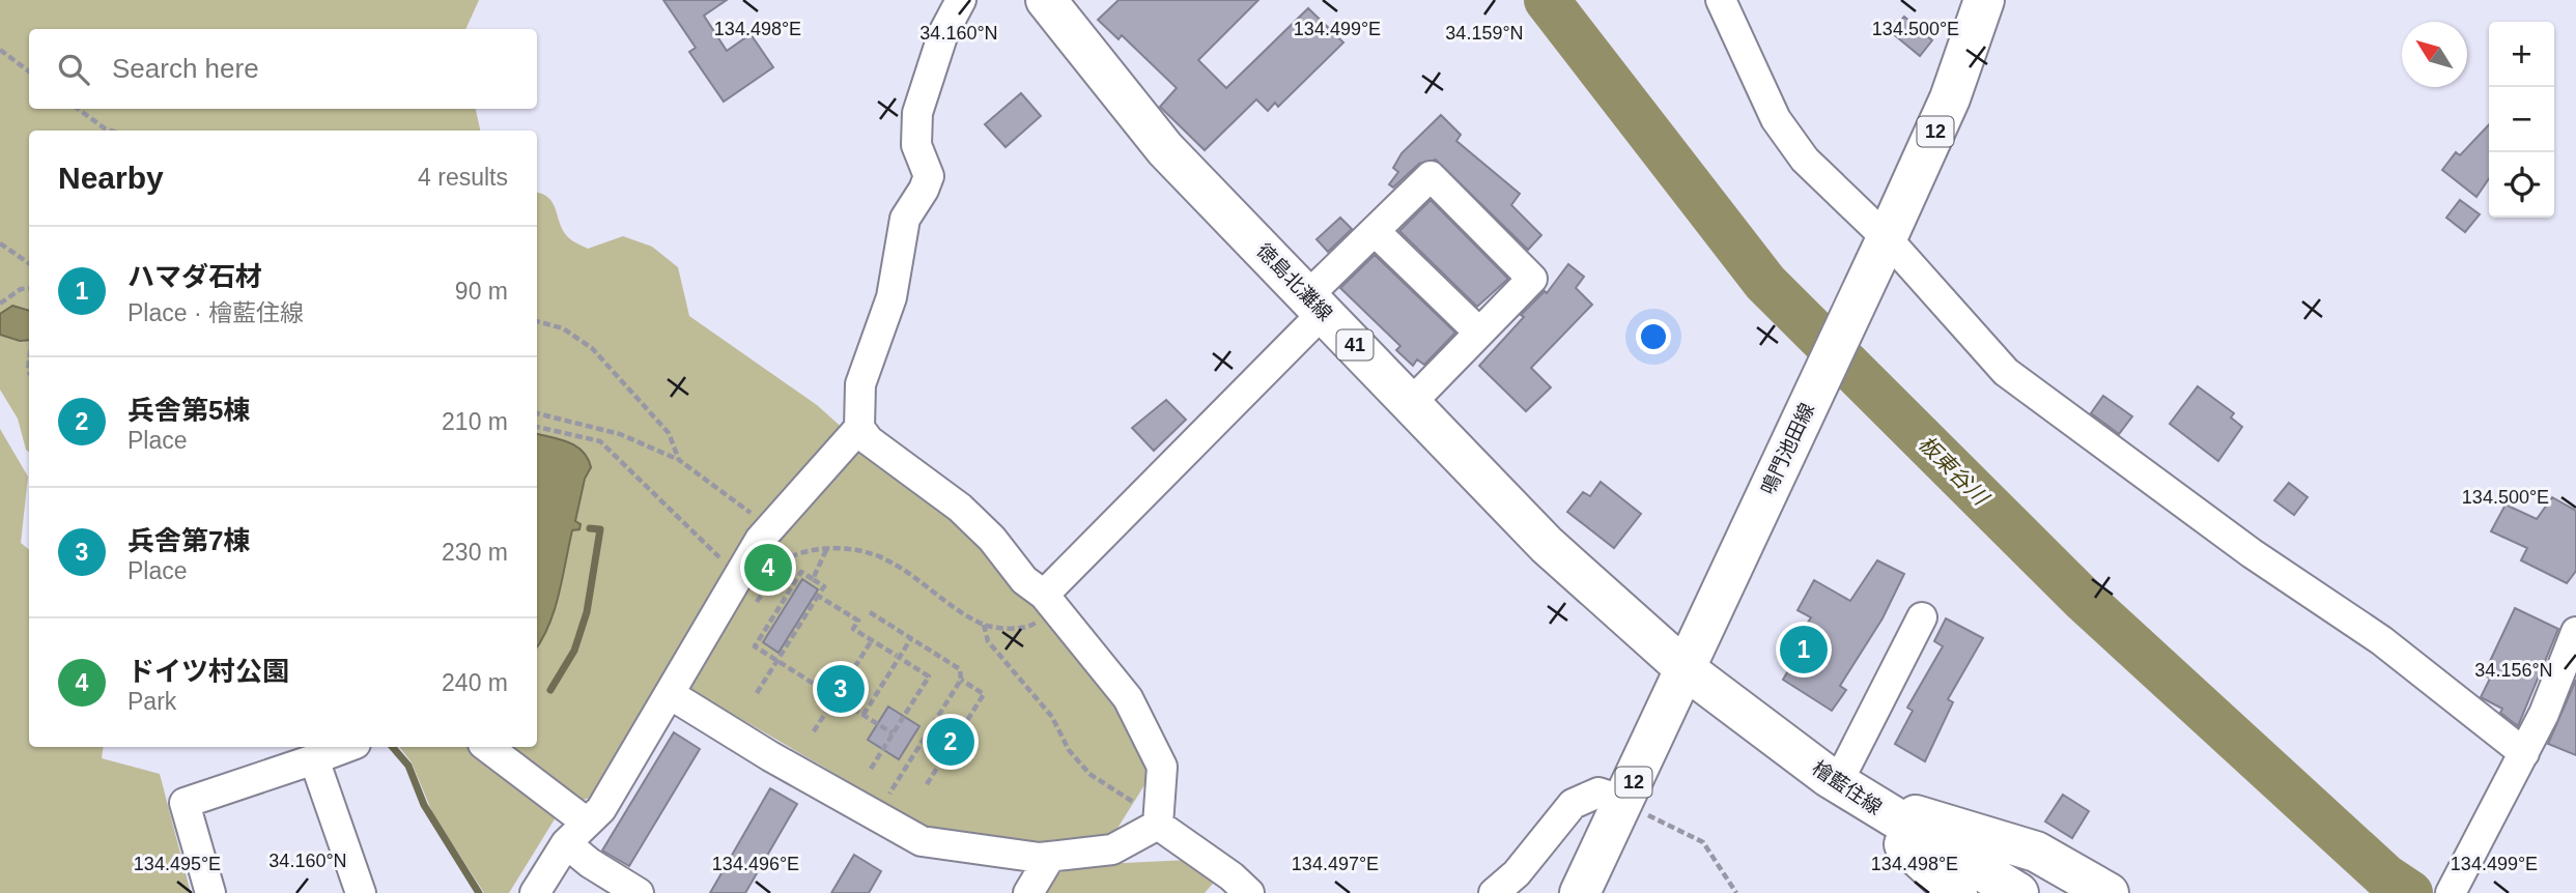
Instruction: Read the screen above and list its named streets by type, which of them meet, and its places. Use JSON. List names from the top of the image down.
{
  "streets": {
    "main road": [
      "12",
      "徳島北灘線",
      "41",
      "鳴門池田線",
      "檜藍住線"
    ]
  },
  "crossings": [
    ["徳島北灘線", "鳴門池田線"],
    ["徳島北灘線", "檜藍住線"],
    ["鳴門池田線", "檜藍住線"]
  ],
  "water": ["板東谷川"],
  "north": "top left",
  "page": {
    "map_buttons": ["+", "−"],
    "search": "Search here",
    "heading": ["Nearby", "4 results"],
    "list": [
      {
        "mark": "1",
        "name": "ハマダ石材",
        "note": "Place · 檜藍住線",
        "value": "90 m"
      },
      {
        "mark": "2",
        "name": "兵舎第5棟",
        "note": "Place",
        "value": "210 m"
      },
      {
        "mark": "3",
        "name": "兵舎第7棟",
        "note": "Place",
        "value": "230 m"
      },
      {
        "mark": "4",
        "name": "ドイツ村公園",
        "note": "Park",
        "value": "240 m"
      }
    ],
    "pins": [
      "4",
      "1",
      "3",
      "2"
    ]
  },
  "coordinates": [
    "134.498°E",
    "134.499°E",
    "134.500°E",
    "34.160°N",
    "34.159°N",
    "34.156°N",
    "134.496°E",
    "134.495°E",
    "134.497°E"
  ]
}
